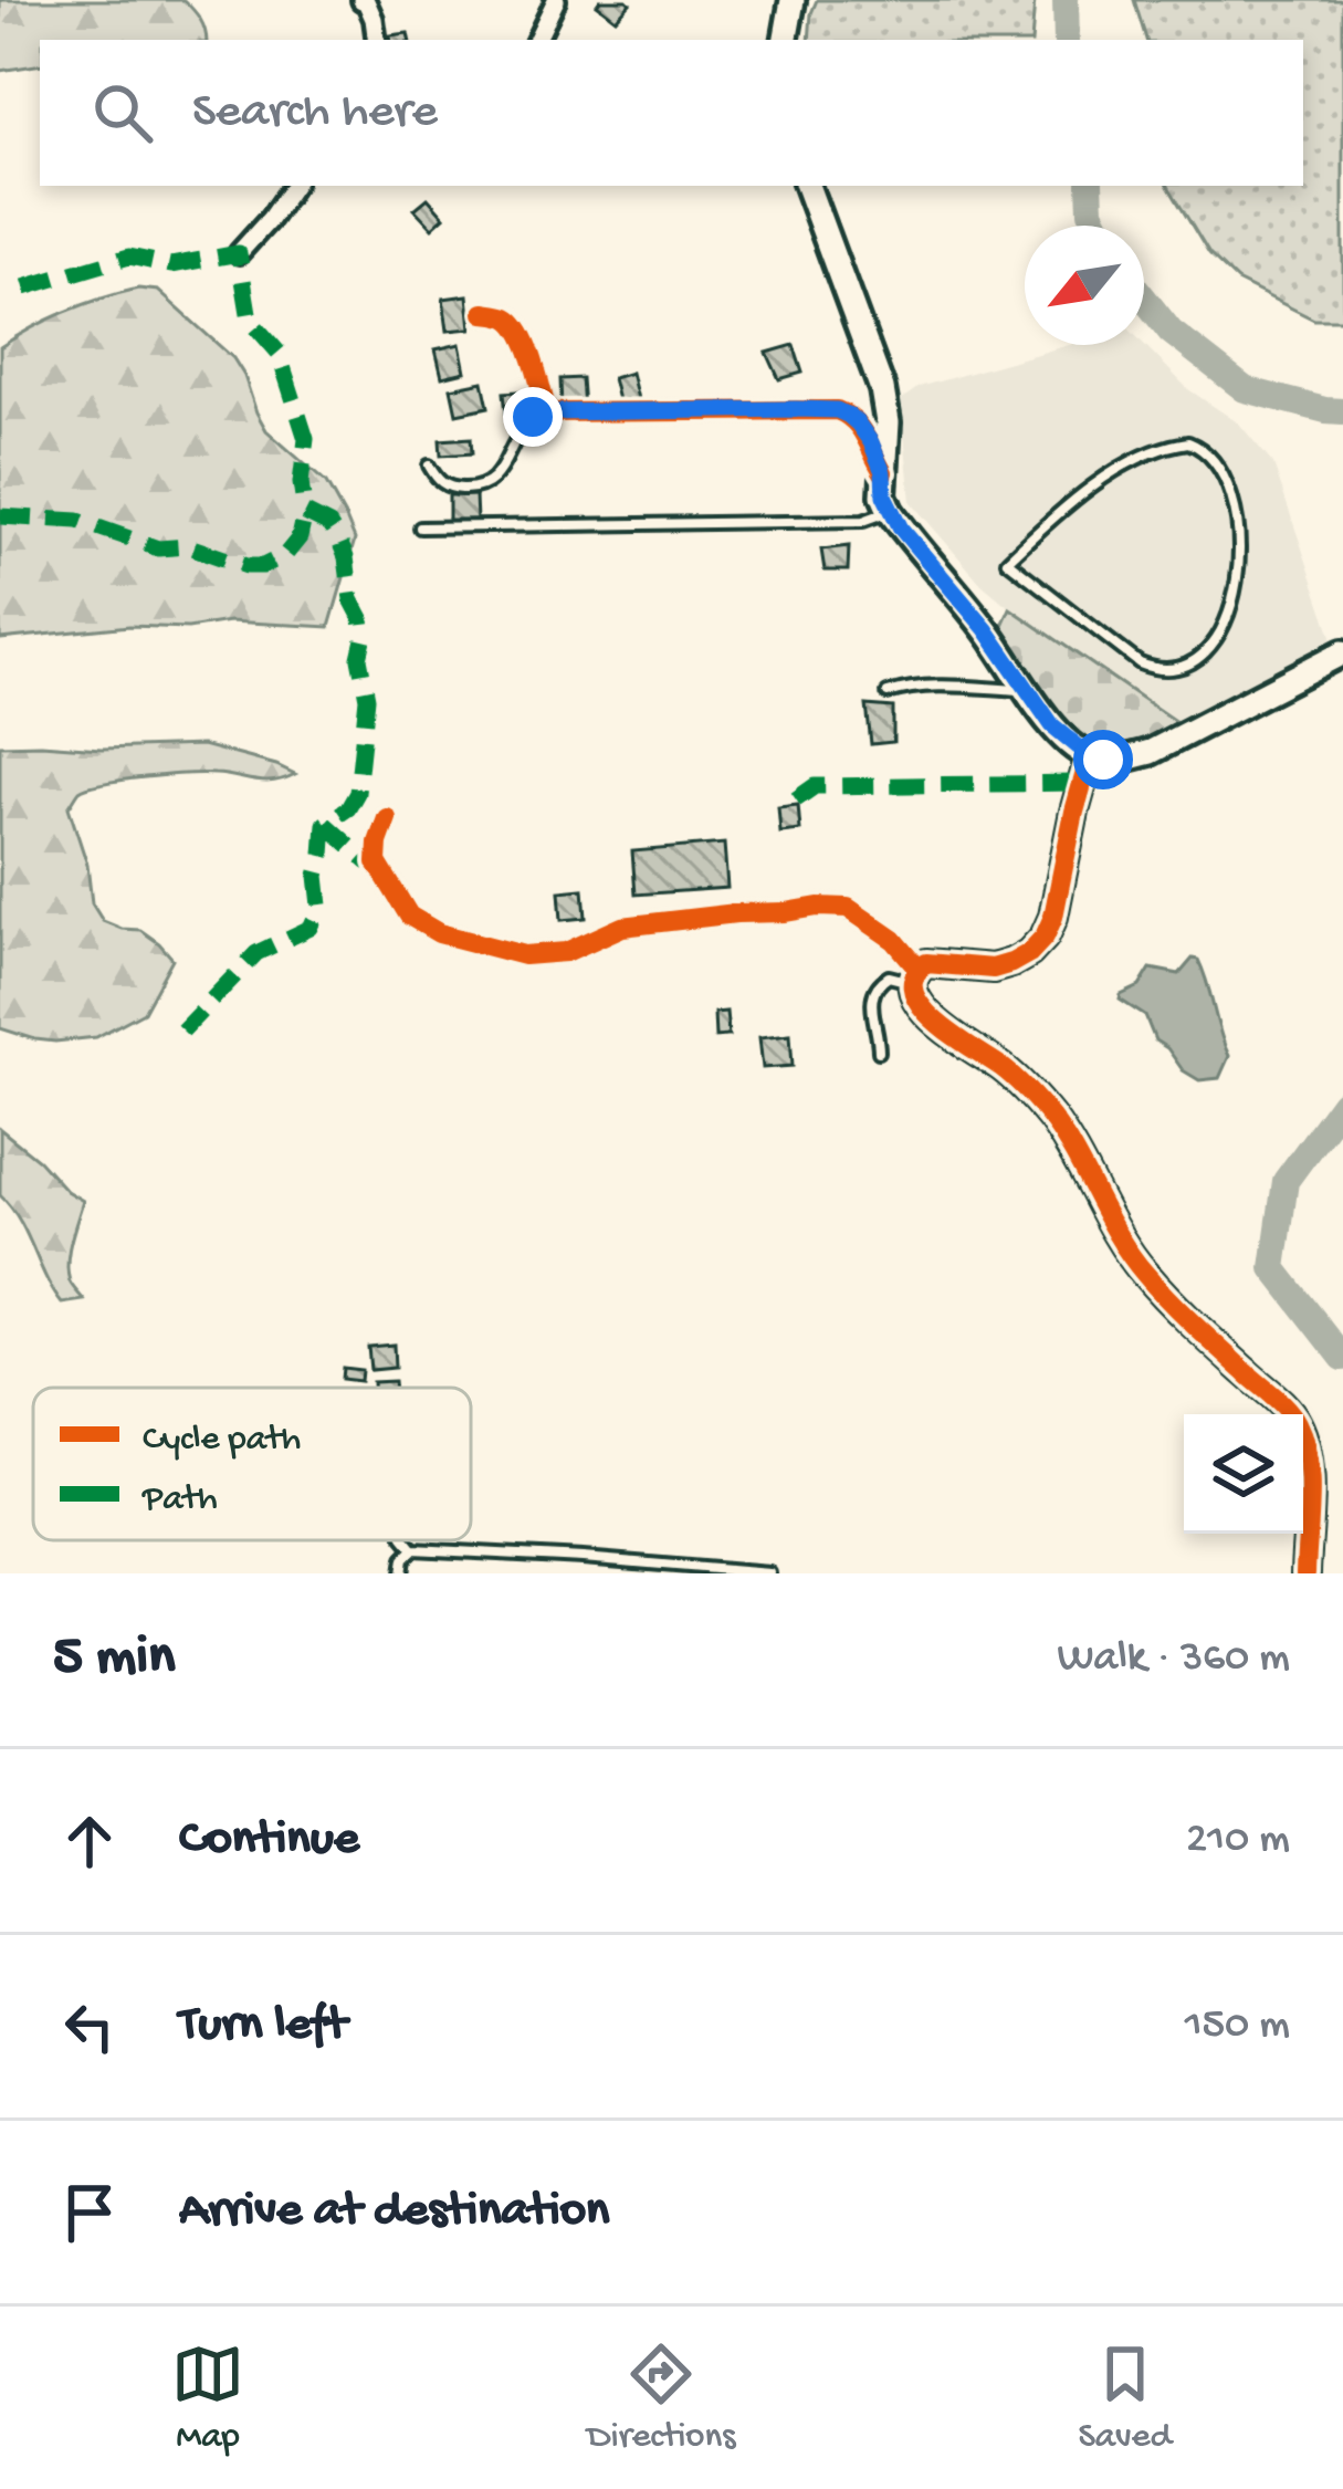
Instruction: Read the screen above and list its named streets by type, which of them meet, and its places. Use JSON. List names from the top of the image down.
{
  "legend": ["Cycle path", "Path"],
  "north": "bottom left",
  "page": {
    "search": "Search here",
    "heading": ["5 min", "Walk · 360 m"],
    "list": [
      ["Continue", "210 m"],
      ["Turn left", "150 m"],
      "Arrive at destination"
    ],
    "nav": ["Map", "Directions", "Saved"]
  }
}
